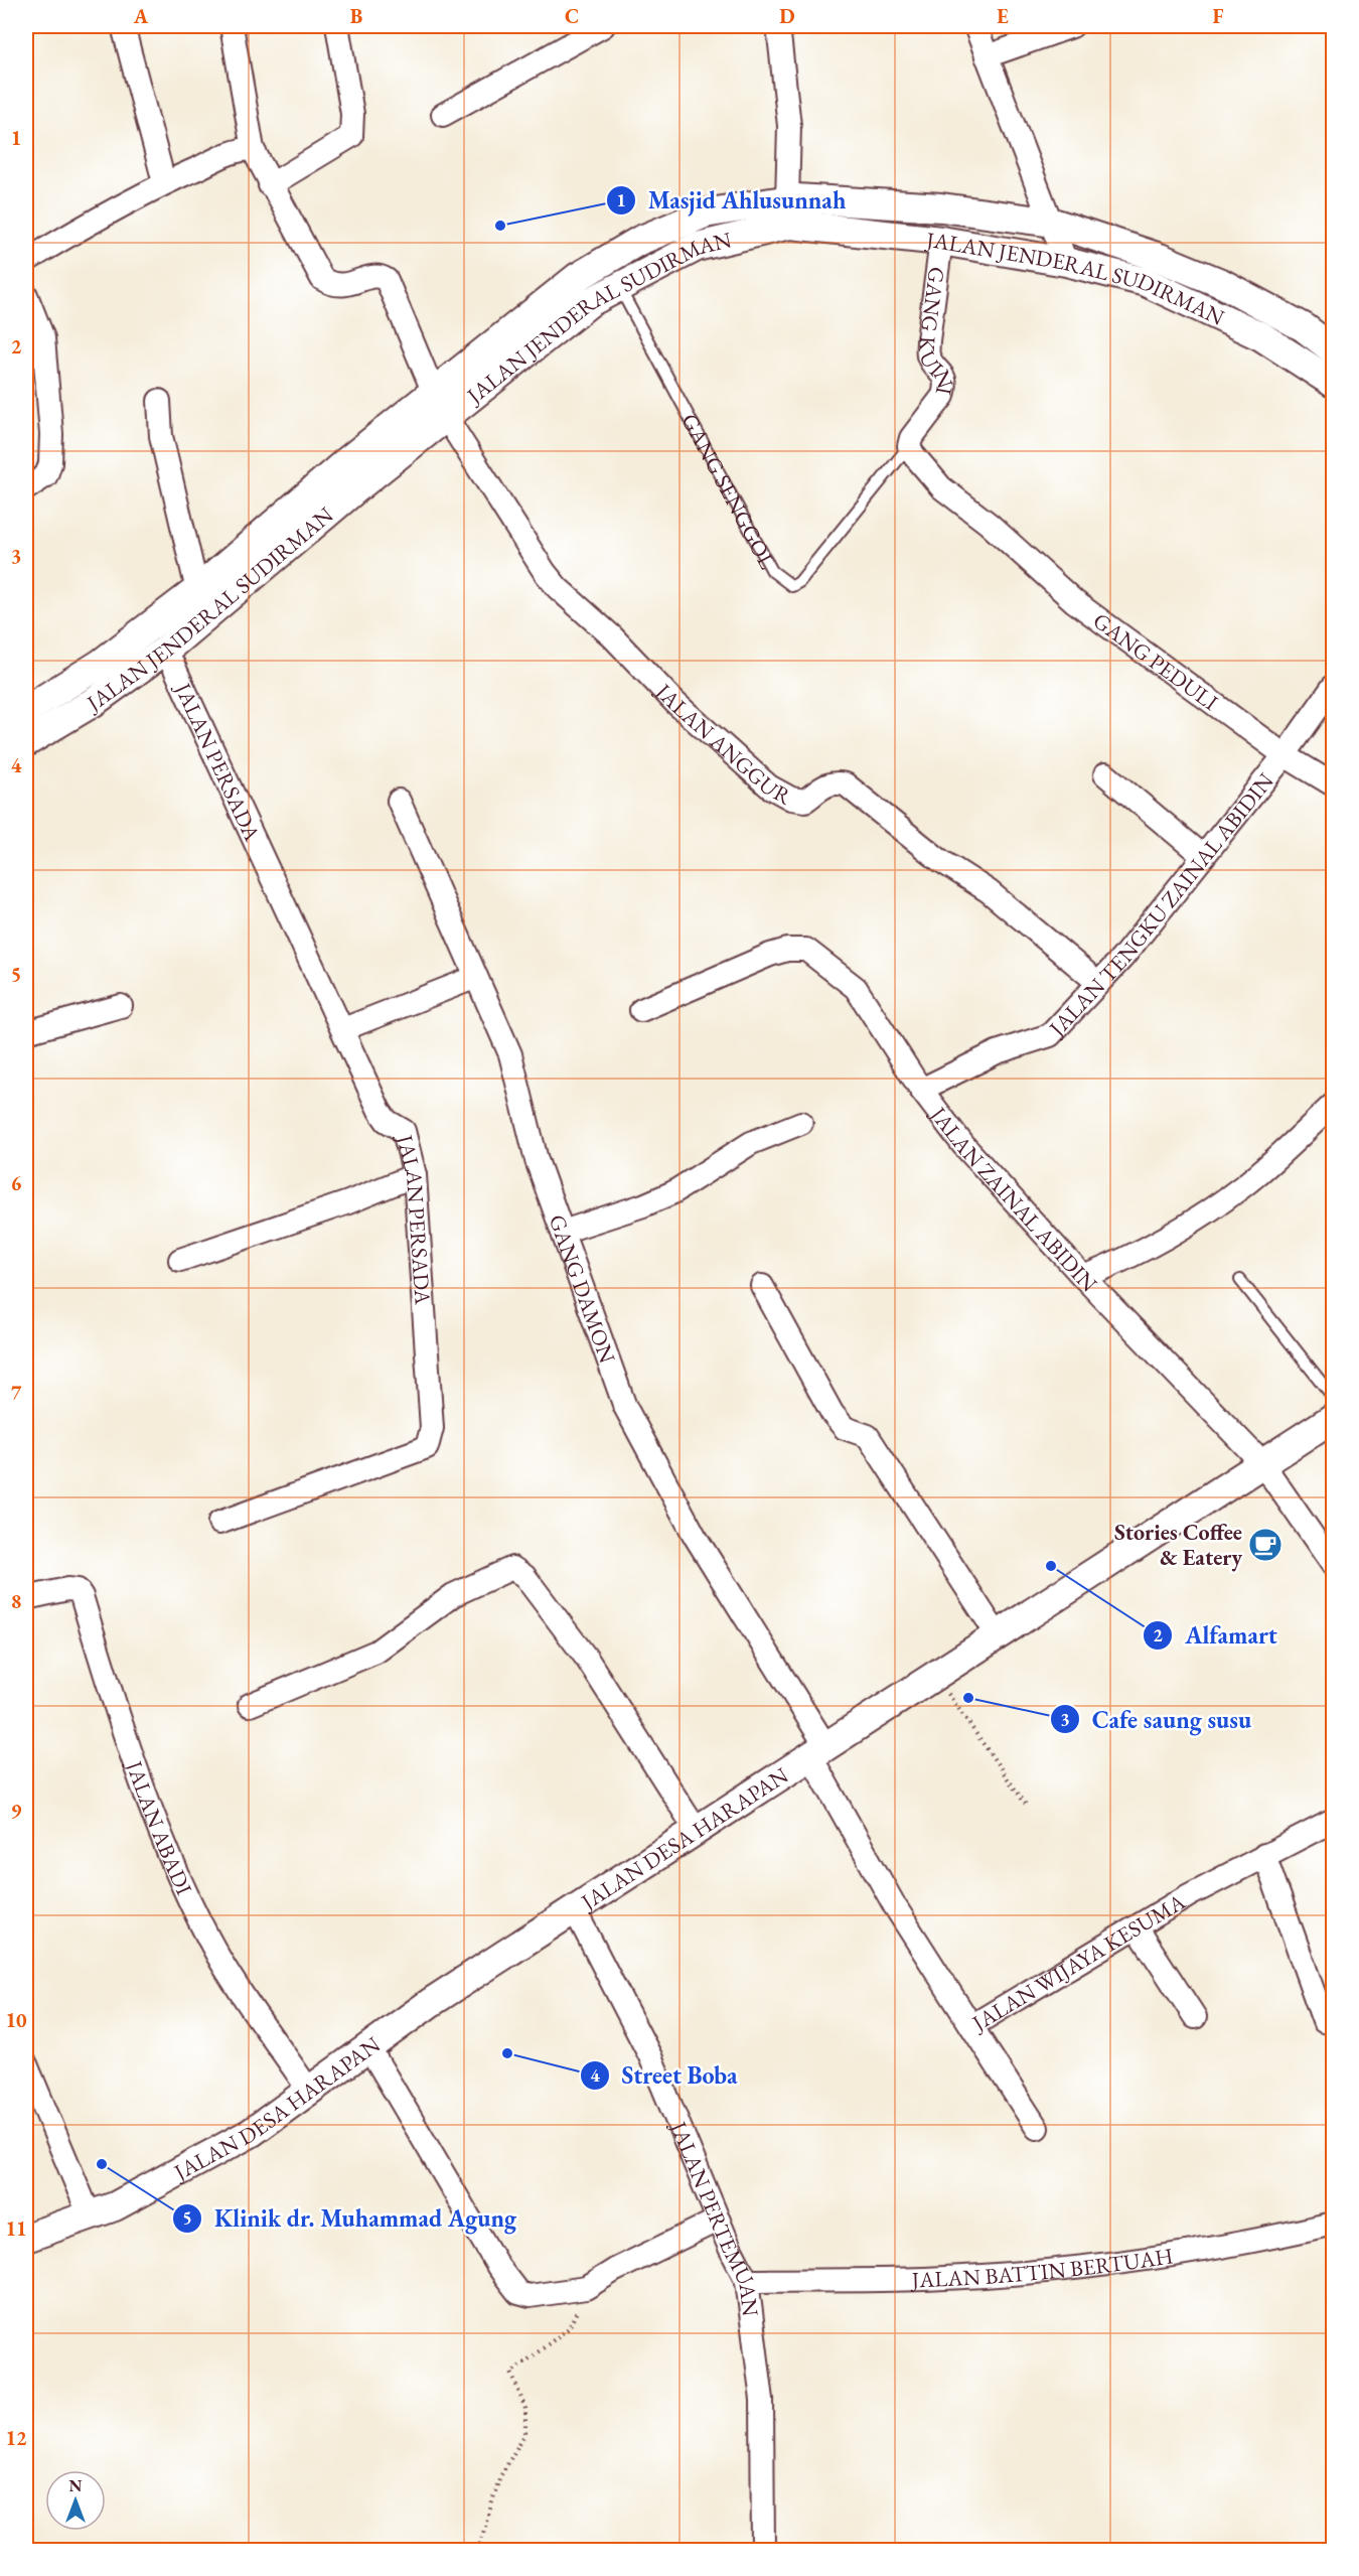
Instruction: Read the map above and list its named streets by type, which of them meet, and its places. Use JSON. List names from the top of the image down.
{
  "streets": {
    "street": [
      "JALAN JENDERAL SUDIRMAN",
      "GANG KUINI",
      "GANG PEDULI",
      "JALAN ANGGUR",
      "JALAN PERSADA",
      "JALAN TENGKU ZAINAL ABIDIN",
      "JALAN ZAINAL ABIDIN",
      "GANG DAMON",
      "JALAN ABADI",
      "JALAN DESA HARAPAN",
      "JALAN WIJAYA KESUMA",
      "JALAN PERTEMUAN",
      "JALAN BATTIN BERTUAH"
    ],
    "lane": ["GANG SENGGOL"]
  },
  "crossings": [
    ["JALAN JENDERAL SUDIRMAN", "GANG KUINI"],
    ["JALAN JENDERAL SUDIRMAN", "GANG SENGGOL"],
    ["JALAN JENDERAL SUDIRMAN", "JALAN ANGGUR"],
    ["JALAN JENDERAL SUDIRMAN", "JALAN PERSADA"],
    ["GANG KUINI", "GANG SENGGOL"],
    ["GANG KUINI", "GANG PEDULI"],
    ["GANG SENGGOL", "GANG PEDULI"],
    ["GANG PEDULI", "JALAN TENGKU ZAINAL ABIDIN"],
    ["JALAN ANGGUR", "JALAN TENGKU ZAINAL ABIDIN"],
    ["JALAN TENGKU ZAINAL ABIDIN", "JALAN ZAINAL ABIDIN"],
    ["JALAN ZAINAL ABIDIN", "JALAN DESA HARAPAN"],
    ["GANG DAMON", "JALAN DESA HARAPAN"],
    ["GANG DAMON", "JALAN WIJAYA KESUMA"],
    ["JALAN ABADI", "JALAN DESA HARAPAN"],
    ["JALAN DESA HARAPAN", "JALAN WIJAYA KESUMA"],
    ["JALAN DESA HARAPAN", "JALAN PERTEMUAN"],
    ["JALAN PERTEMUAN", "JALAN BATTIN BERTUAH"]
  ],
  "places": {
    "other": [
      "Masjid Ahlusunnah",
      "Alfamart",
      "Cafe saung susu",
      "Street Boba",
      "Klinik dr. Muhammad Agung"
    ],
    "cafe": ["Stories Coffee & Eatery"]
  },
  "north": "top",
  "grid": {
    "columns": [
      "A",
      "B",
      "C",
      "D",
      "E",
      "F"
    ],
    "rows": [
      "1",
      "2",
      "3",
      "4",
      "5",
      "6",
      "7",
      "8",
      "9",
      "10",
      "11",
      "12"
    ]
  }
}
